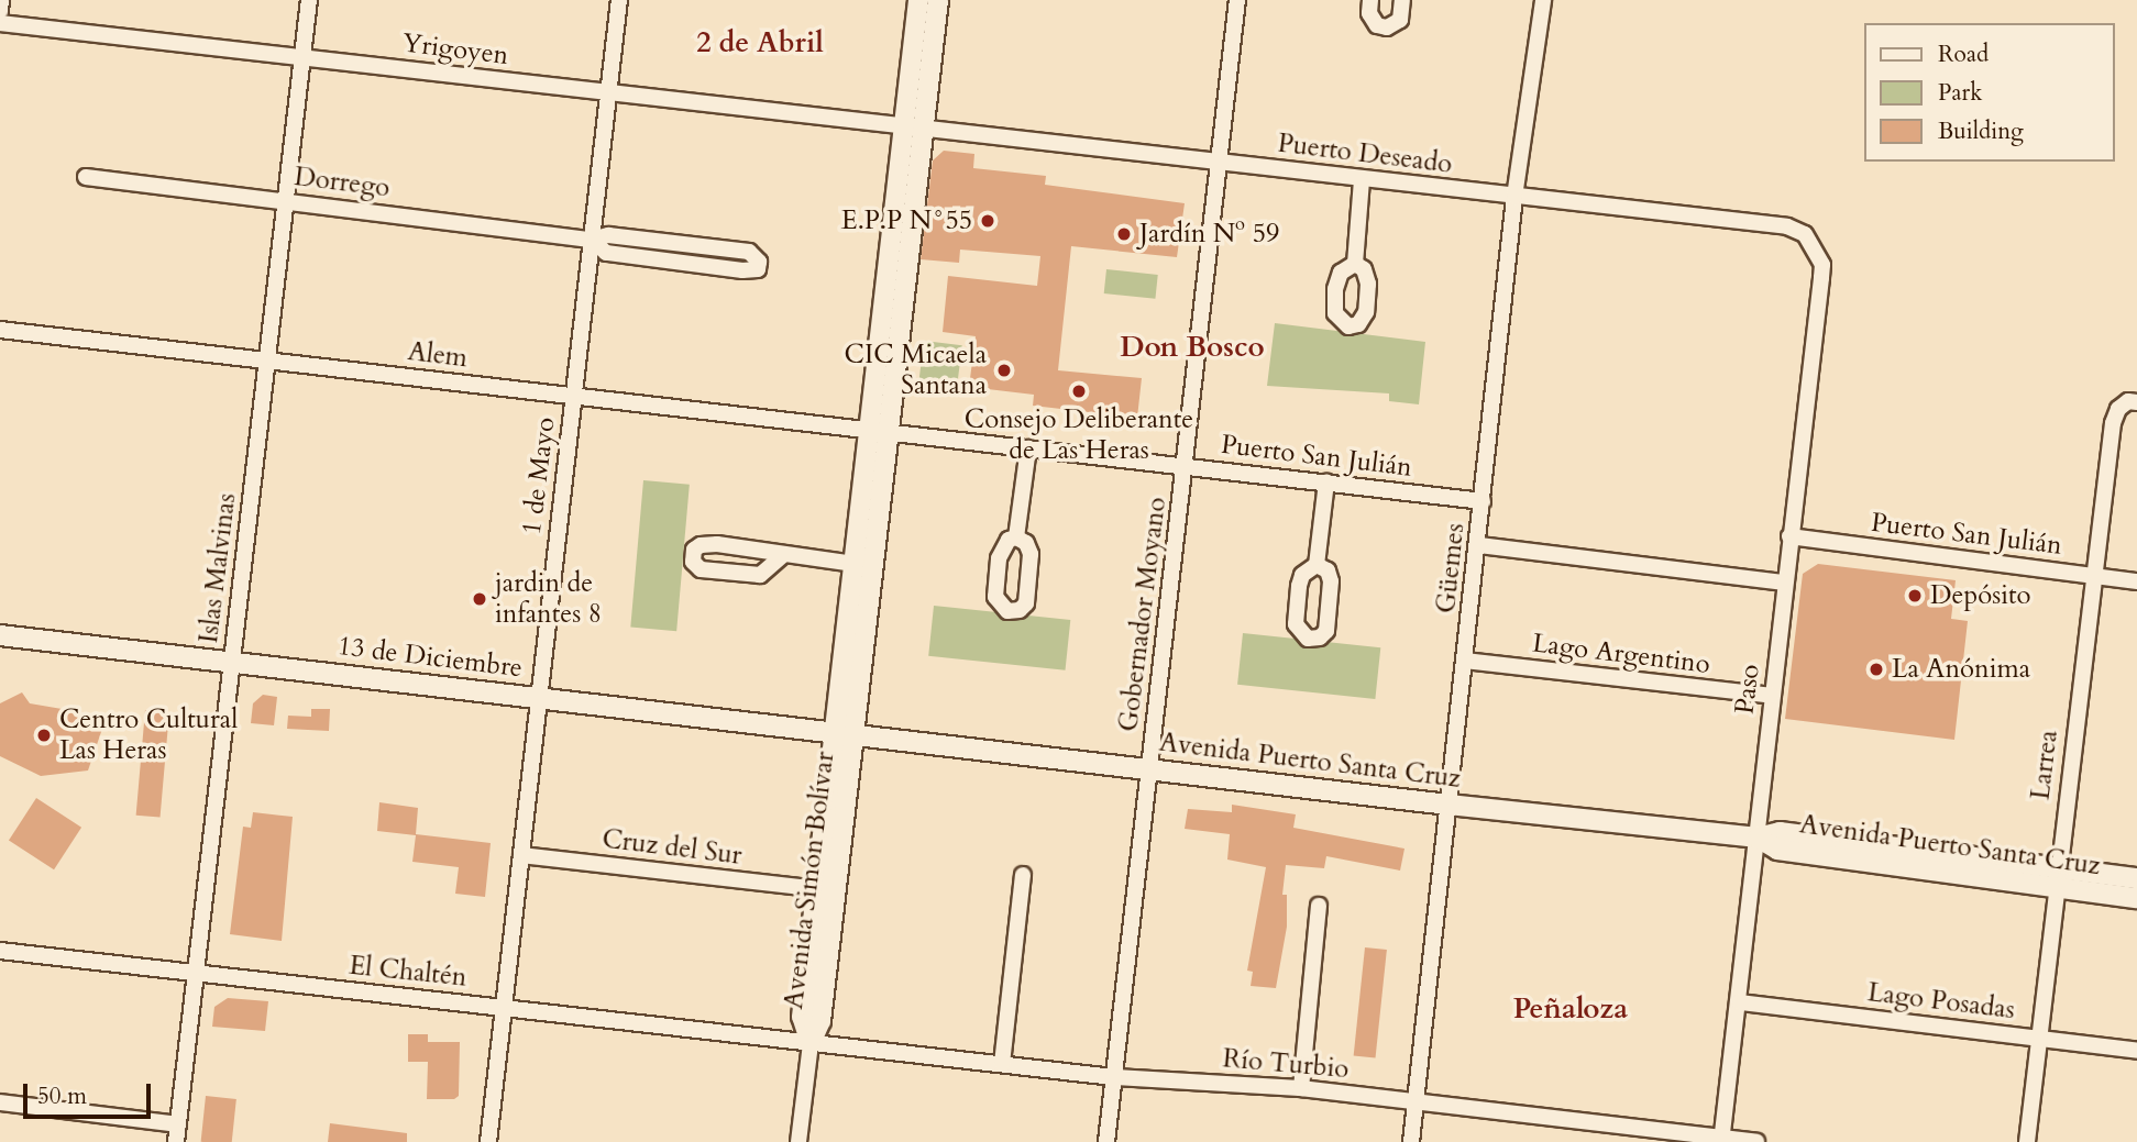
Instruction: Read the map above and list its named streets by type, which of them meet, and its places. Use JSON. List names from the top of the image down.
{
  "streets": {
    "street": [
      "Yrigoyen",
      "Puerto Deseado",
      "Dorrego",
      "Alem",
      "Puerto San Julián",
      "1 de Mayo",
      "Islas Malvinas",
      "Güemes",
      "Gobernador Moyano",
      "Lago Argentino",
      "13 de Diciembre",
      "Paso",
      "Avenida Puerto Santa Cruz",
      "Larrea",
      "Cruz del Sur",
      "Avenida Simón Bolívar",
      "El Chaltén",
      "Lago Posadas",
      "Río Turbio"
    ]
  },
  "crossings": [
    ["Yrigoyen", "Puerto Deseado"],
    ["Yrigoyen", "1 de Mayo"],
    ["Yrigoyen", "Islas Malvinas"],
    ["Yrigoyen", "Avenida Simón Bolívar"],
    ["Puerto Deseado", "Güemes"],
    ["Puerto Deseado", "Gobernador Moyano"],
    ["Puerto Deseado", "Paso"],
    ["Puerto Deseado", "Avenida Simón Bolívar"],
    ["Dorrego", "1 de Mayo"],
    ["Dorrego", "Islas Malvinas"],
    ["Alem", "Puerto San Julián"],
    ["Alem", "1 de Mayo"],
    ["Alem", "Islas Malvinas"],
    ["Alem", "Avenida Simón Bolívar"],
    ["Puerto San Julián", "Güemes"],
    ["Puerto San Julián", "Gobernador Moyano"],
    ["Puerto San Julián", "Paso"],
    ["Puerto San Julián", "Larrea"],
    ["Puerto San Julián", "Avenida Simón Bolívar"],
    ["1 de Mayo", "13 de Diciembre"],
    ["1 de Mayo", "Cruz del Sur"],
    ["1 de Mayo", "El Chaltén"],
    ["Islas Malvinas", "13 de Diciembre"],
    ["Islas Malvinas", "El Chaltén"],
    ["Güemes", "Lago Argentino"],
    ["Güemes", "Avenida Puerto Santa Cruz"],
    ["Güemes", "Río Turbio"],
    ["Gobernador Moyano", "Avenida Puerto Santa Cruz"],
    ["Gobernador Moyano", "Río Turbio"],
    ["Lago Argentino", "Paso"],
    ["13 de Diciembre", "Avenida Puerto Santa Cruz"],
    ["13 de Diciembre", "Avenida Simón Bolívar"],
    ["Paso", "Avenida Puerto Santa Cruz"],
    ["Paso", "Lago Posadas"],
    ["Paso", "Río Turbio"],
    ["Avenida Puerto Santa Cruz", "Larrea"],
    ["Avenida Puerto Santa Cruz", "Avenida Simón Bolívar"],
    ["Larrea", "Lago Posadas"],
    ["Cruz del Sur", "Avenida Simón Bolívar"],
    ["Avenida Simón Bolívar", "El Chaltén"],
    ["Avenida Simón Bolívar", "Río Turbio"],
    ["El Chaltén", "Río Turbio"]
  ],
  "districts": ["2 de Abril", "Don Bosco", "Peñaloza"],
  "places": [
    "E.P.P N°55",
    "Jardín Nº 59",
    "CIC Micaela Santana",
    "Consejo Deliberante de Las Heras",
    "Depósito",
    "jardin de infantes 8",
    "La Anónima",
    "Centro Cultural Las Heras"
  ],
  "legend": ["Road", "Park", "Building"],
  "scale_bar": "50 m"
}
